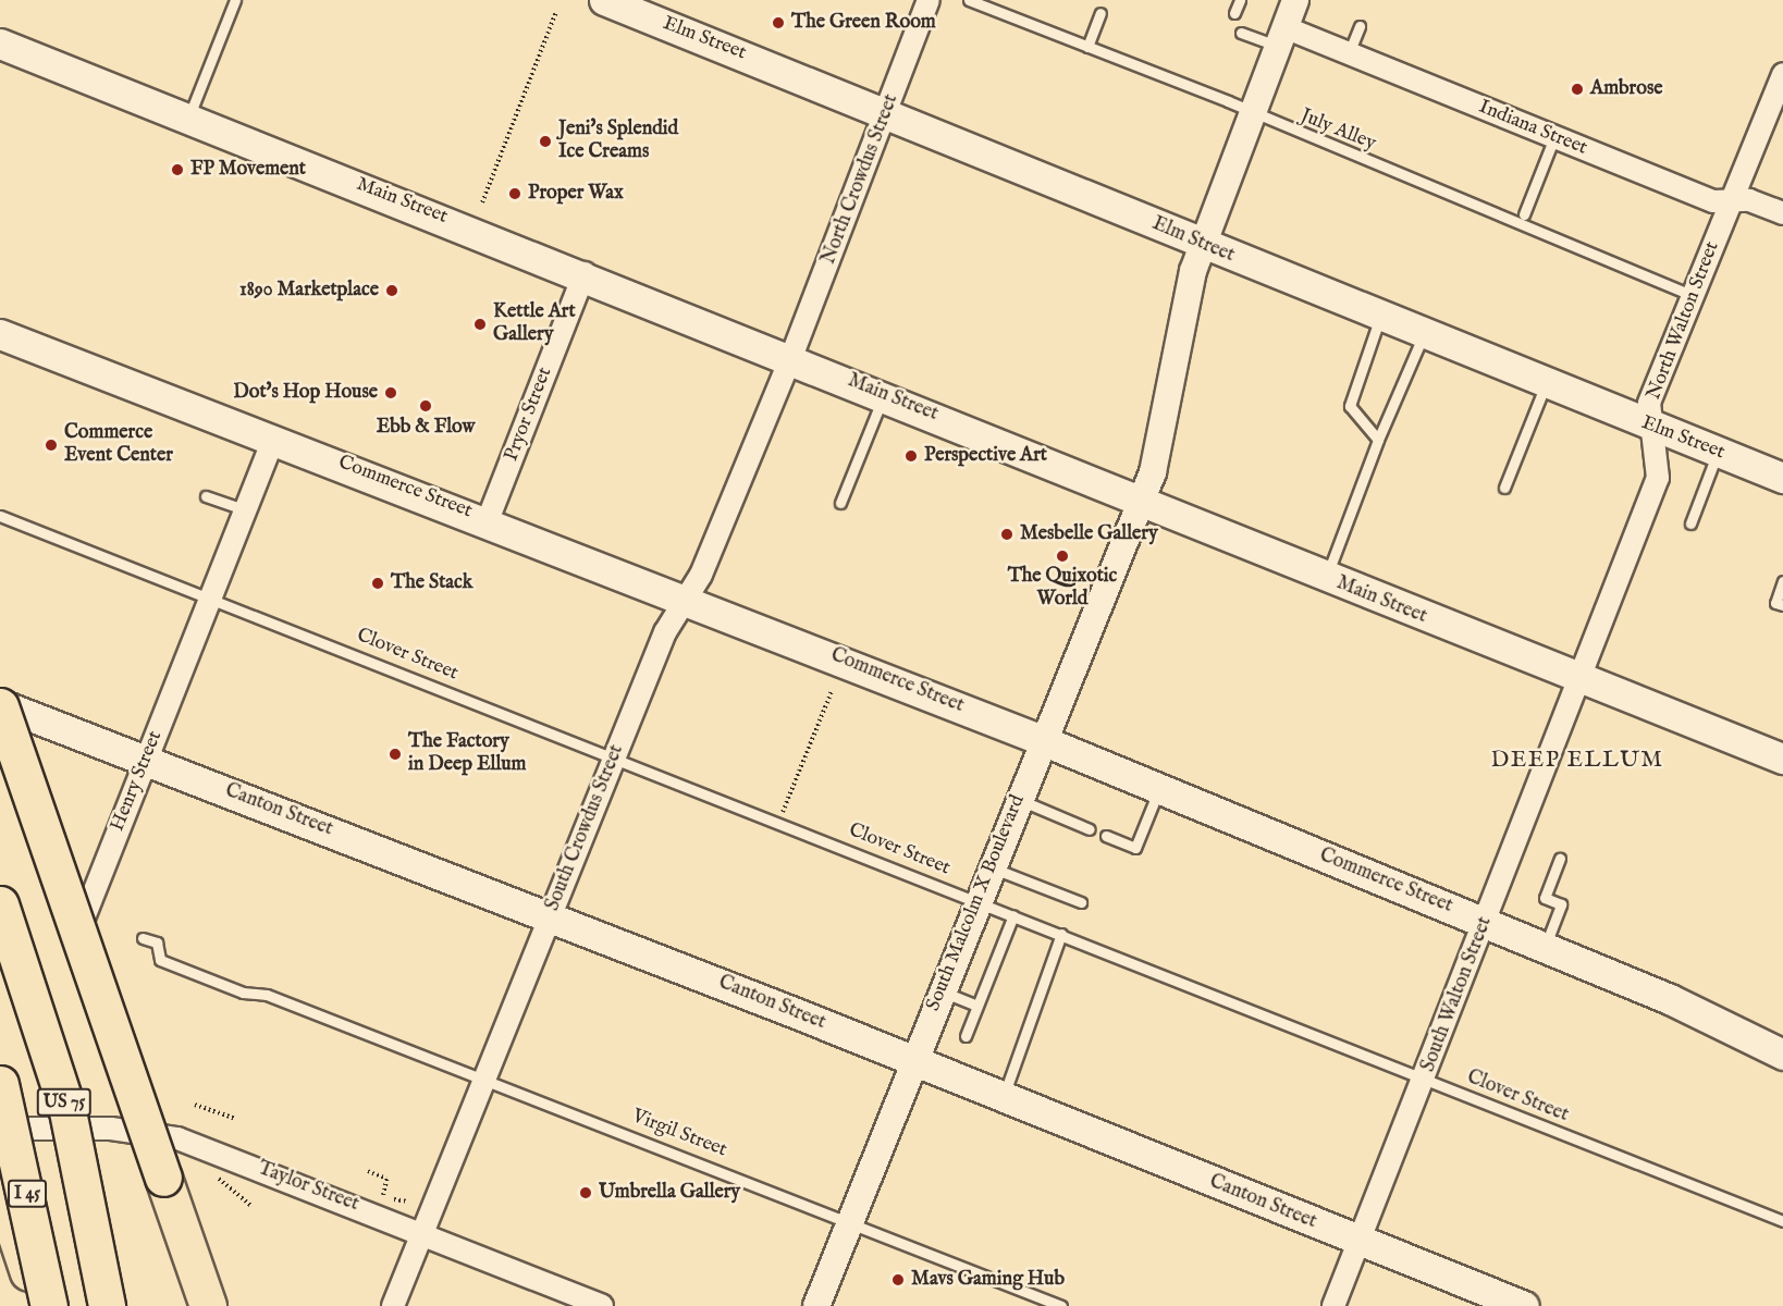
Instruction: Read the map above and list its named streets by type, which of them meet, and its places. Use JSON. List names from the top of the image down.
{
  "streets": {
    "highway": ["US 75", "I 45"],
    "main road": [
      "Elm Street",
      "Main Street",
      "Commerce Street",
      "Canton Street"
    ],
    "street": [
      "Indiana Street",
      "North Crowdus Street",
      "North Walton Street",
      "Pryor Street",
      "Henry Street",
      "South Crowdus Street",
      "South Malcolm X Boulevard",
      "South Walton Street",
      "Taylor Street"
    ],
    "lane": ["July Alley", "Clover Street", "Virgil Street"]
  },
  "crossings": [
    ["Elm Street", "North Crowdus Street"],
    ["Elm Street", "North Walton Street"],
    ["Elm Street", "South Malcolm X Boulevard"],
    ["Indiana Street", "North Walton Street"],
    ["Indiana Street", "South Malcolm X Boulevard"],
    ["July Alley", "North Walton Street"],
    ["July Alley", "South Malcolm X Boulevard"],
    ["North Crowdus Street", "Main Street"],
    ["North Crowdus Street", "South Crowdus Street"],
    ["Main Street", "North Walton Street"],
    ["Main Street", "Pryor Street"],
    ["Main Street", "South Crowdus Street"],
    ["Main Street", "South Malcolm X Boulevard"],
    ["Main Street", "South Walton Street"],
    ["North Walton Street", "South Walton Street"],
    ["Pryor Street", "Commerce Street"],
    ["Commerce Street", "Henry Street"],
    ["Commerce Street", "South Crowdus Street"],
    ["Commerce Street", "South Malcolm X Boulevard"],
    ["Commerce Street", "South Walton Street"],
    ["Clover Street", "Henry Street"],
    ["Clover Street", "South Crowdus Street"],
    ["Clover Street", "South Malcolm X Boulevard"],
    ["Clover Street", "South Walton Street"],
    ["Henry Street", "Canton Street"],
    ["Henry Street", "Taylor Street"],
    ["Canton Street", "South Crowdus Street"],
    ["Canton Street", "South Malcolm X Boulevard"],
    ["Canton Street", "South Walton Street"],
    ["South Crowdus Street", "Virgil Street"],
    ["South Crowdus Street", "Taylor Street"],
    ["South Malcolm X Boulevard", "Virgil Street"]
  ],
  "districts": ["DEEP ELLUM"],
  "places": [
    "The Green Room",
    "Ambrose",
    "Jeni's Splendid Ice Creams",
    "FP Movement",
    "Proper Wax",
    "1890 Marketplace",
    "Kettle Art Gallery",
    "Dot's Hop House",
    "Ebb & Flow",
    "Commerce Event Center",
    "Perspective Art",
    "Mesbelle Gallery",
    "The Quixotic World",
    "The Stack",
    "The Factory in Deep Ellum",
    "Umbrella Gallery",
    "Mavs Gaming Hub"
  ]
}
